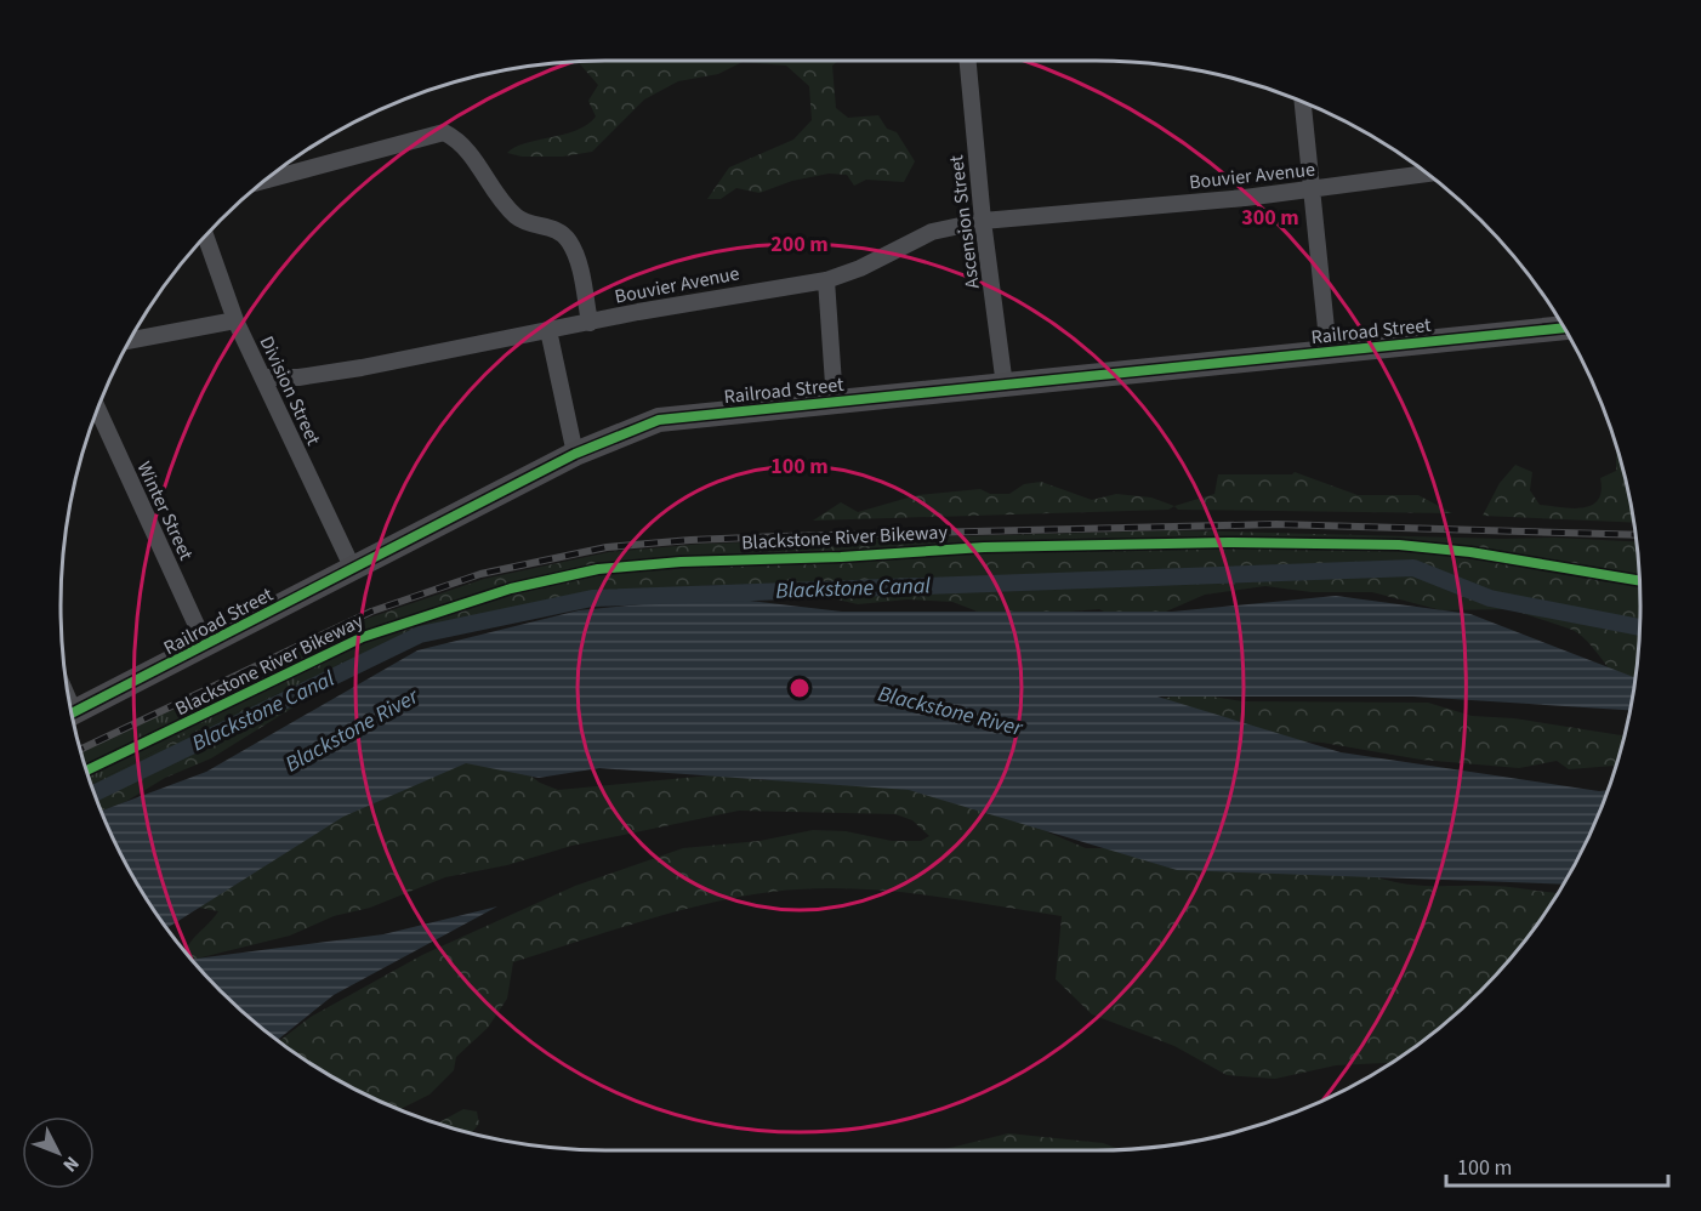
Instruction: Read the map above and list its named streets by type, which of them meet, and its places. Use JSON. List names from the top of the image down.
{
  "streets": {
    "street": [
      "Bouvier Avenue",
      "Ascension Street",
      "Railroad Street",
      "Division Street",
      "Winter Street"
    ],
    "cycle path": ["Blackstone River Bikeway"]
  },
  "crossings": [
    ["Bouvier Avenue", "Ascension Street"],
    ["Bouvier Avenue", "Division Street"],
    ["Ascension Street", "Railroad Street"],
    ["Railroad Street", "Division Street"],
    ["Railroad Street", "Winter Street"]
  ],
  "water": ["Blackstone Canal", "Blackstone River"],
  "scale_bar": "100 m",
  "north": "bottom right",
  "rings": ["300 m", "200 m", "100 m"]
}
